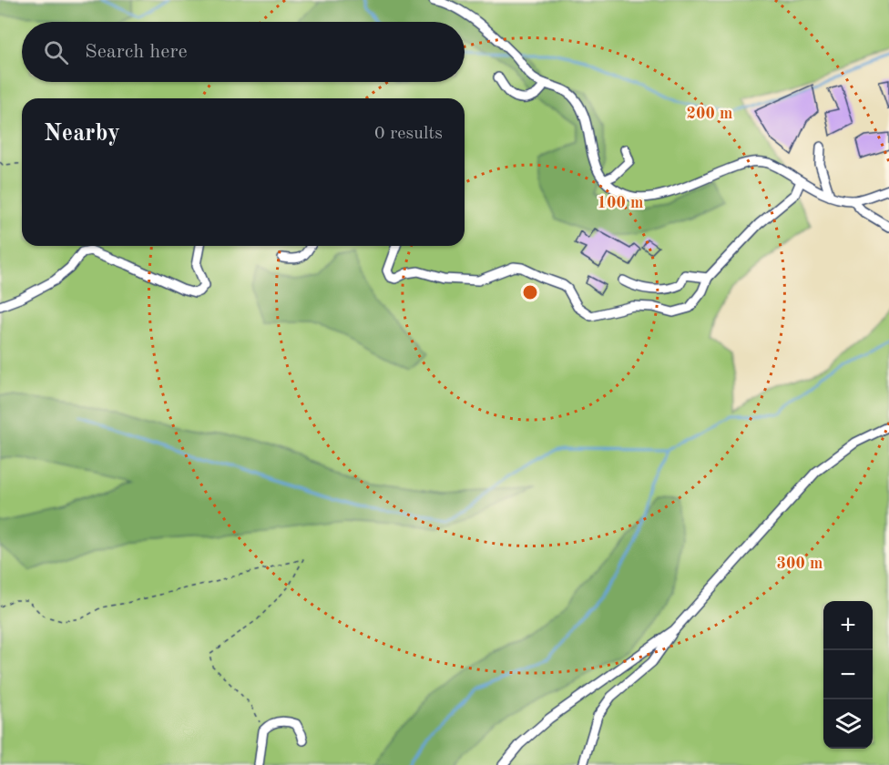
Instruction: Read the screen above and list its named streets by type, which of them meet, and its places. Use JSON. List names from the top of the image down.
{
  "page": {
    "search": "Search here",
    "heading": ["Nearby", "0 results"],
    "map_buttons": ["+", "−"]
  },
  "rings": ["200 m", "100 m", "300 m"]
}
